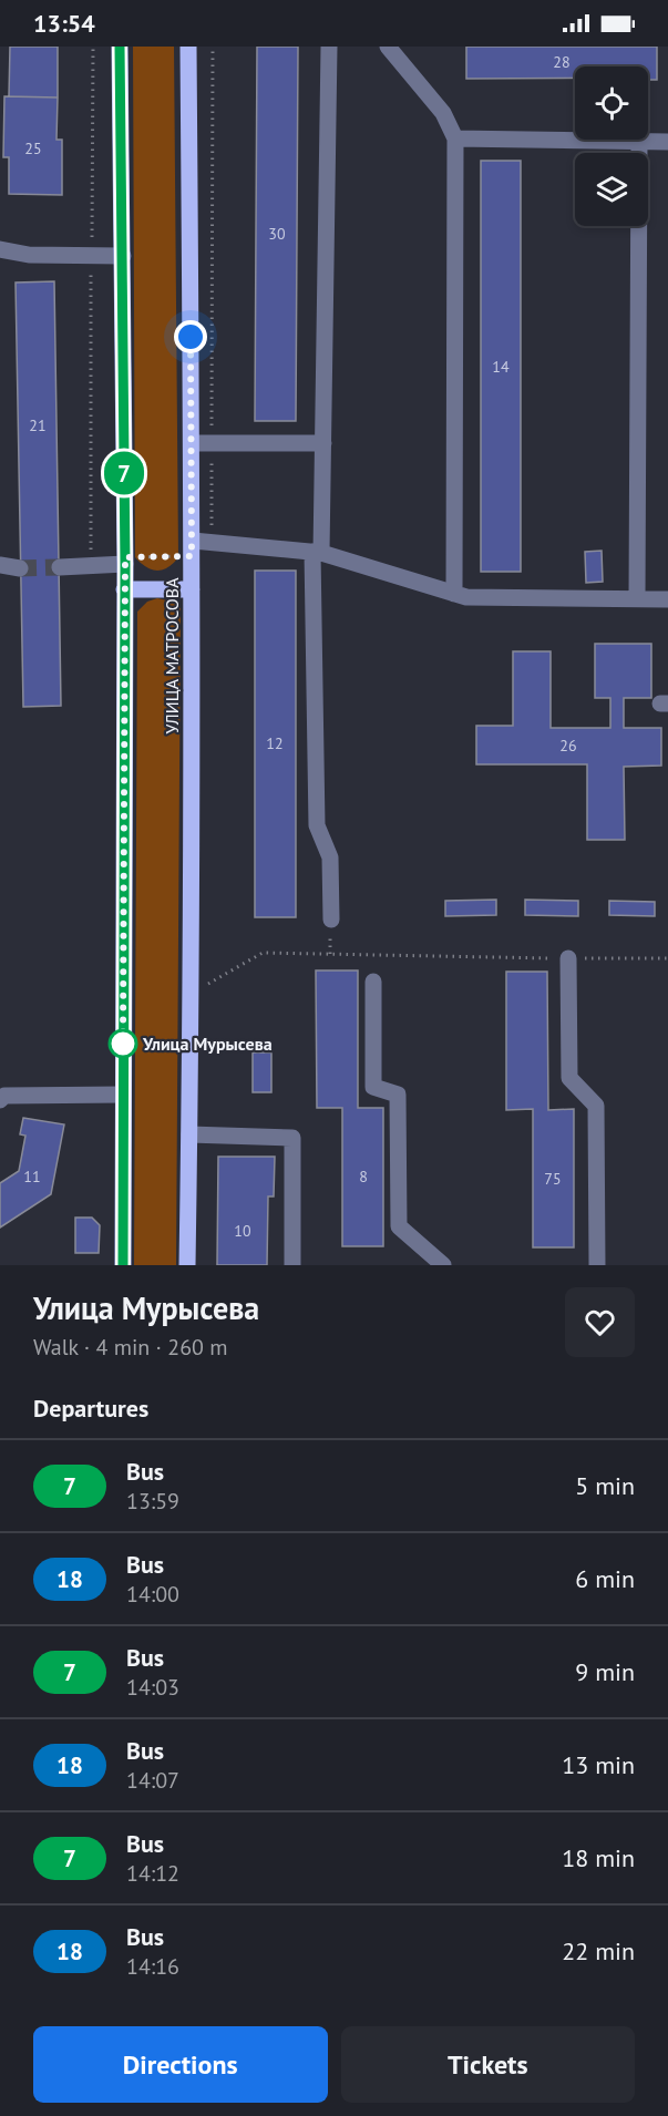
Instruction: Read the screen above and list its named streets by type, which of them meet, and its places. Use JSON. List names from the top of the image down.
{
  "streets": {
    "main road": ["УЛИЦА МАТРОСОВА"]
  },
  "places": ["Улица Мурысева"],
  "lines": ["bus line 7"],
  "house_numbers": [
    "28",
    "25",
    "30",
    "14",
    "21",
    "12",
    "26",
    "11",
    "8",
    "75",
    "10"
  ],
  "page": {
    "status": "13:54",
    "on_map": "7",
    "heading": [
      ["Улица Мурысева", "Walk · 4 min · 260 m"],
      "Departures"
    ],
    "list": [
      {
        "mark": "7",
        "name": "Bus",
        "note": "13:59",
        "value": "5 min"
      },
      {
        "mark": "18",
        "name": "Bus",
        "note": "14:00",
        "value": "6 min"
      },
      {
        "mark": "7",
        "name": "Bus",
        "note": "14:03",
        "value": "9 min"
      },
      {
        "mark": "18",
        "name": "Bus",
        "note": "14:07",
        "value": "13 min"
      },
      {
        "mark": "7",
        "name": "Bus",
        "note": "14:12",
        "value": "18 min"
      },
      {
        "mark": "18",
        "name": "Bus",
        "note": "14:16",
        "value": "22 min"
      }
    ],
    "buttons": ["Directions", "Tickets"]
  }
}
